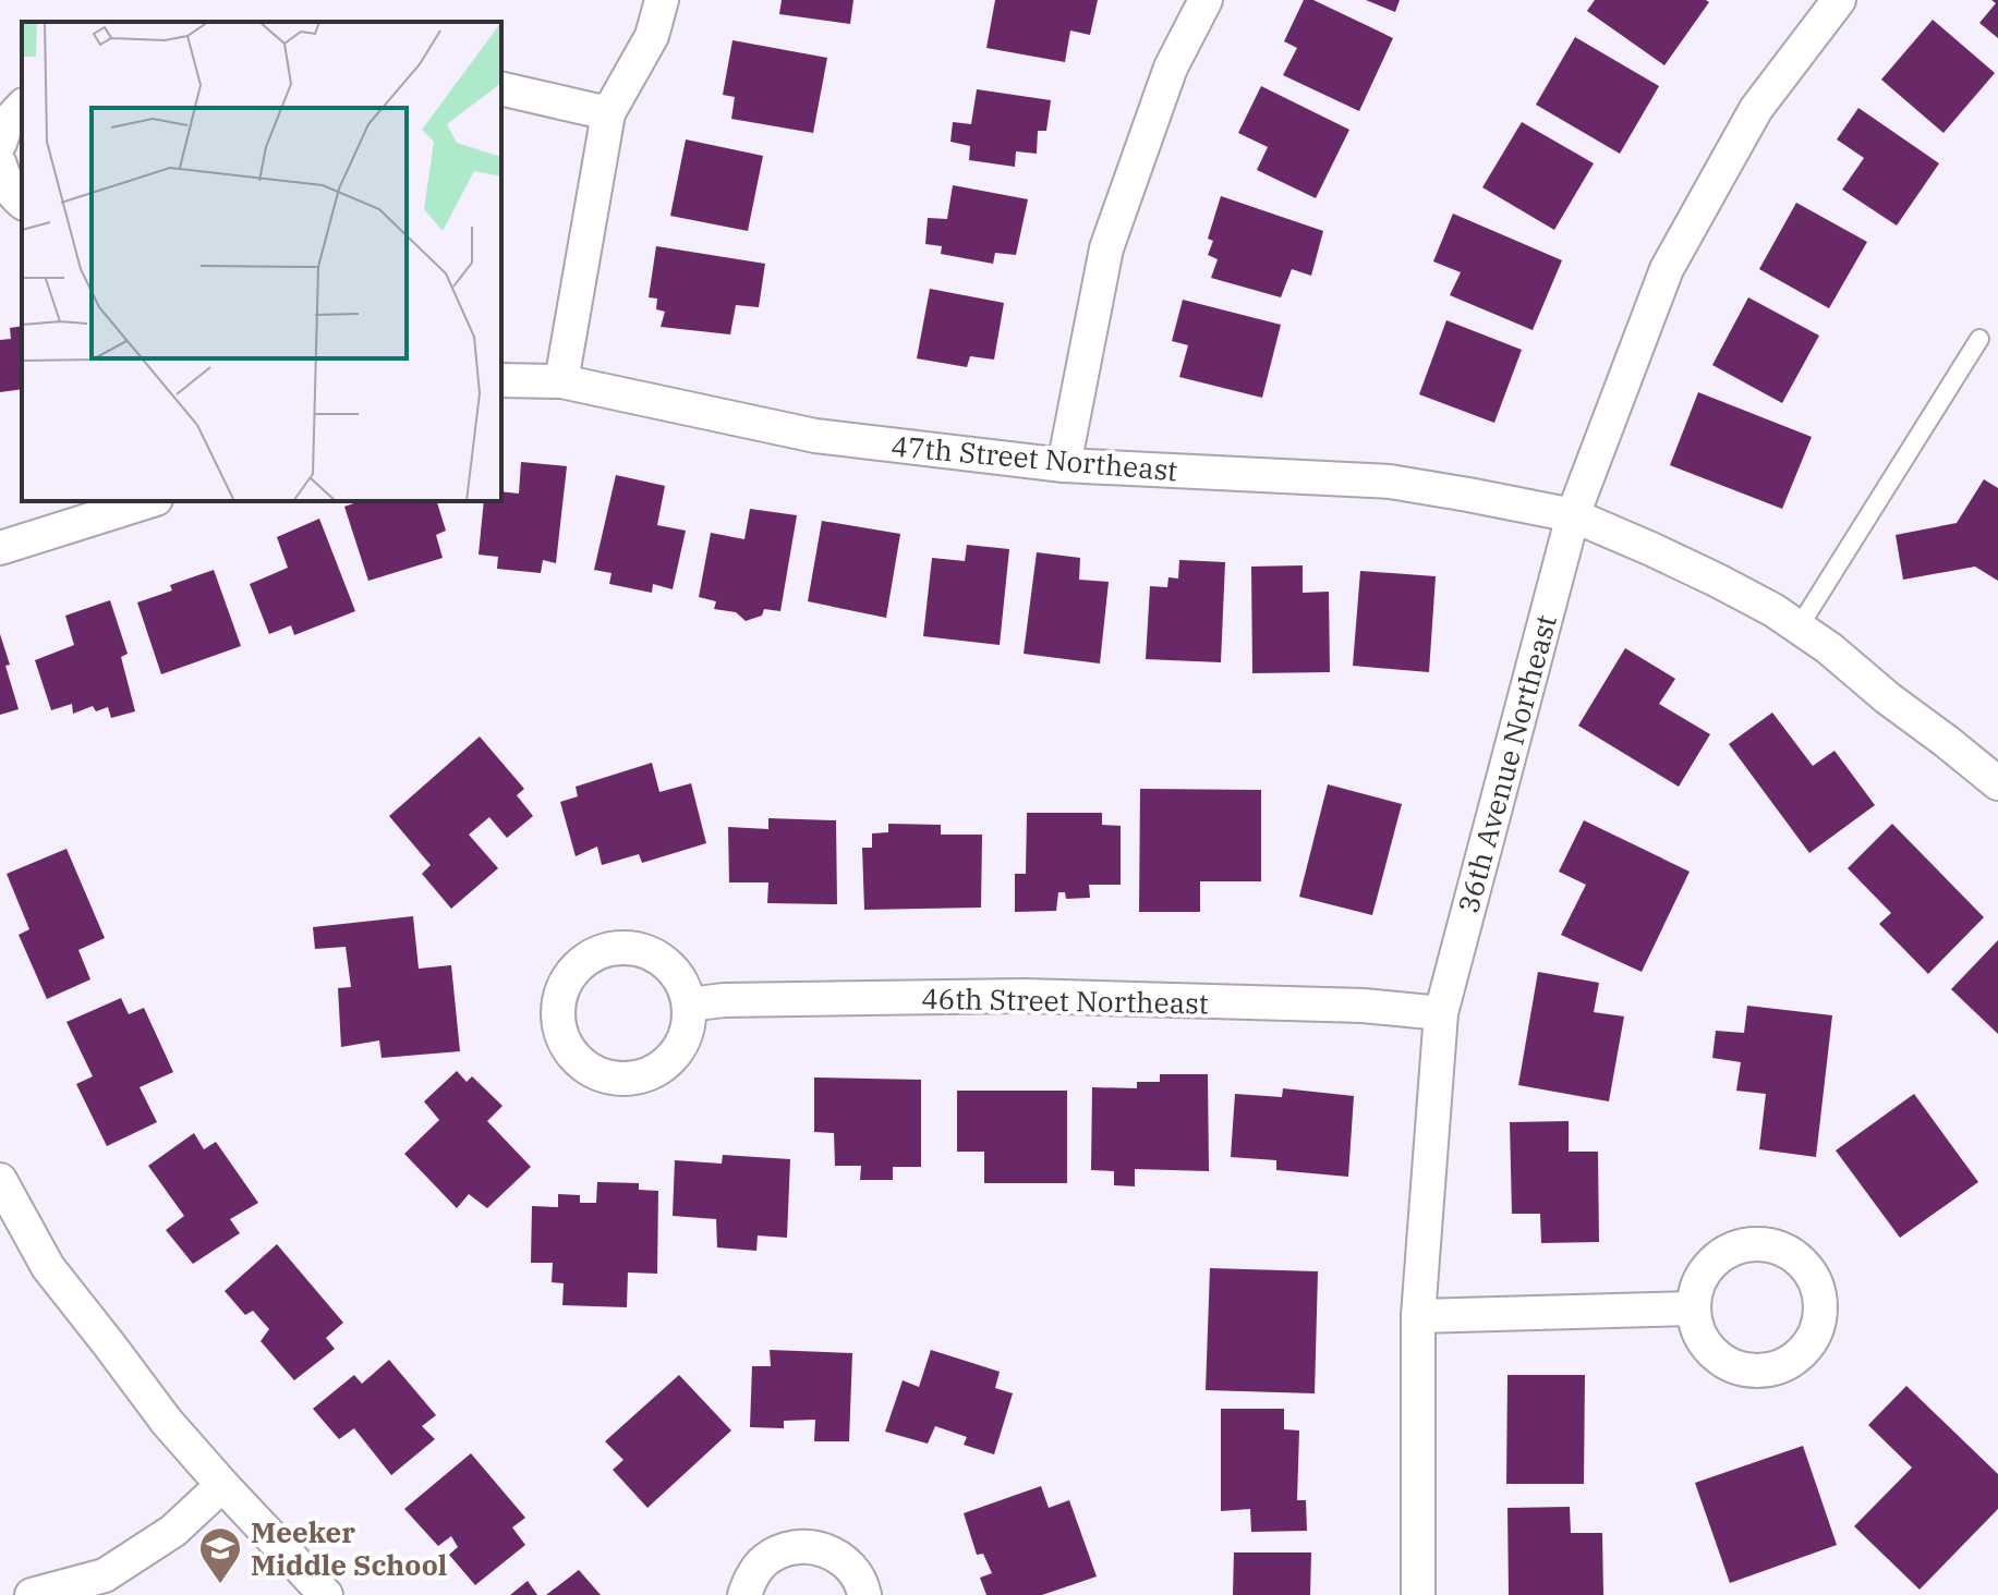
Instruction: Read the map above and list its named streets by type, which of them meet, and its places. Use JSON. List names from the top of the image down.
{
  "streets": {
    "street": ["47th Street Northeast", "36th Avenue Northeast", "46th Street Northeast"]
  },
  "crossings": [
    ["47th Street Northeast", "36th Avenue Northeast"],
    ["36th Avenue Northeast", "46th Street Northeast"]
  ],
  "places": {
    "school or university": ["Meeker Middle School"]
  }
}
